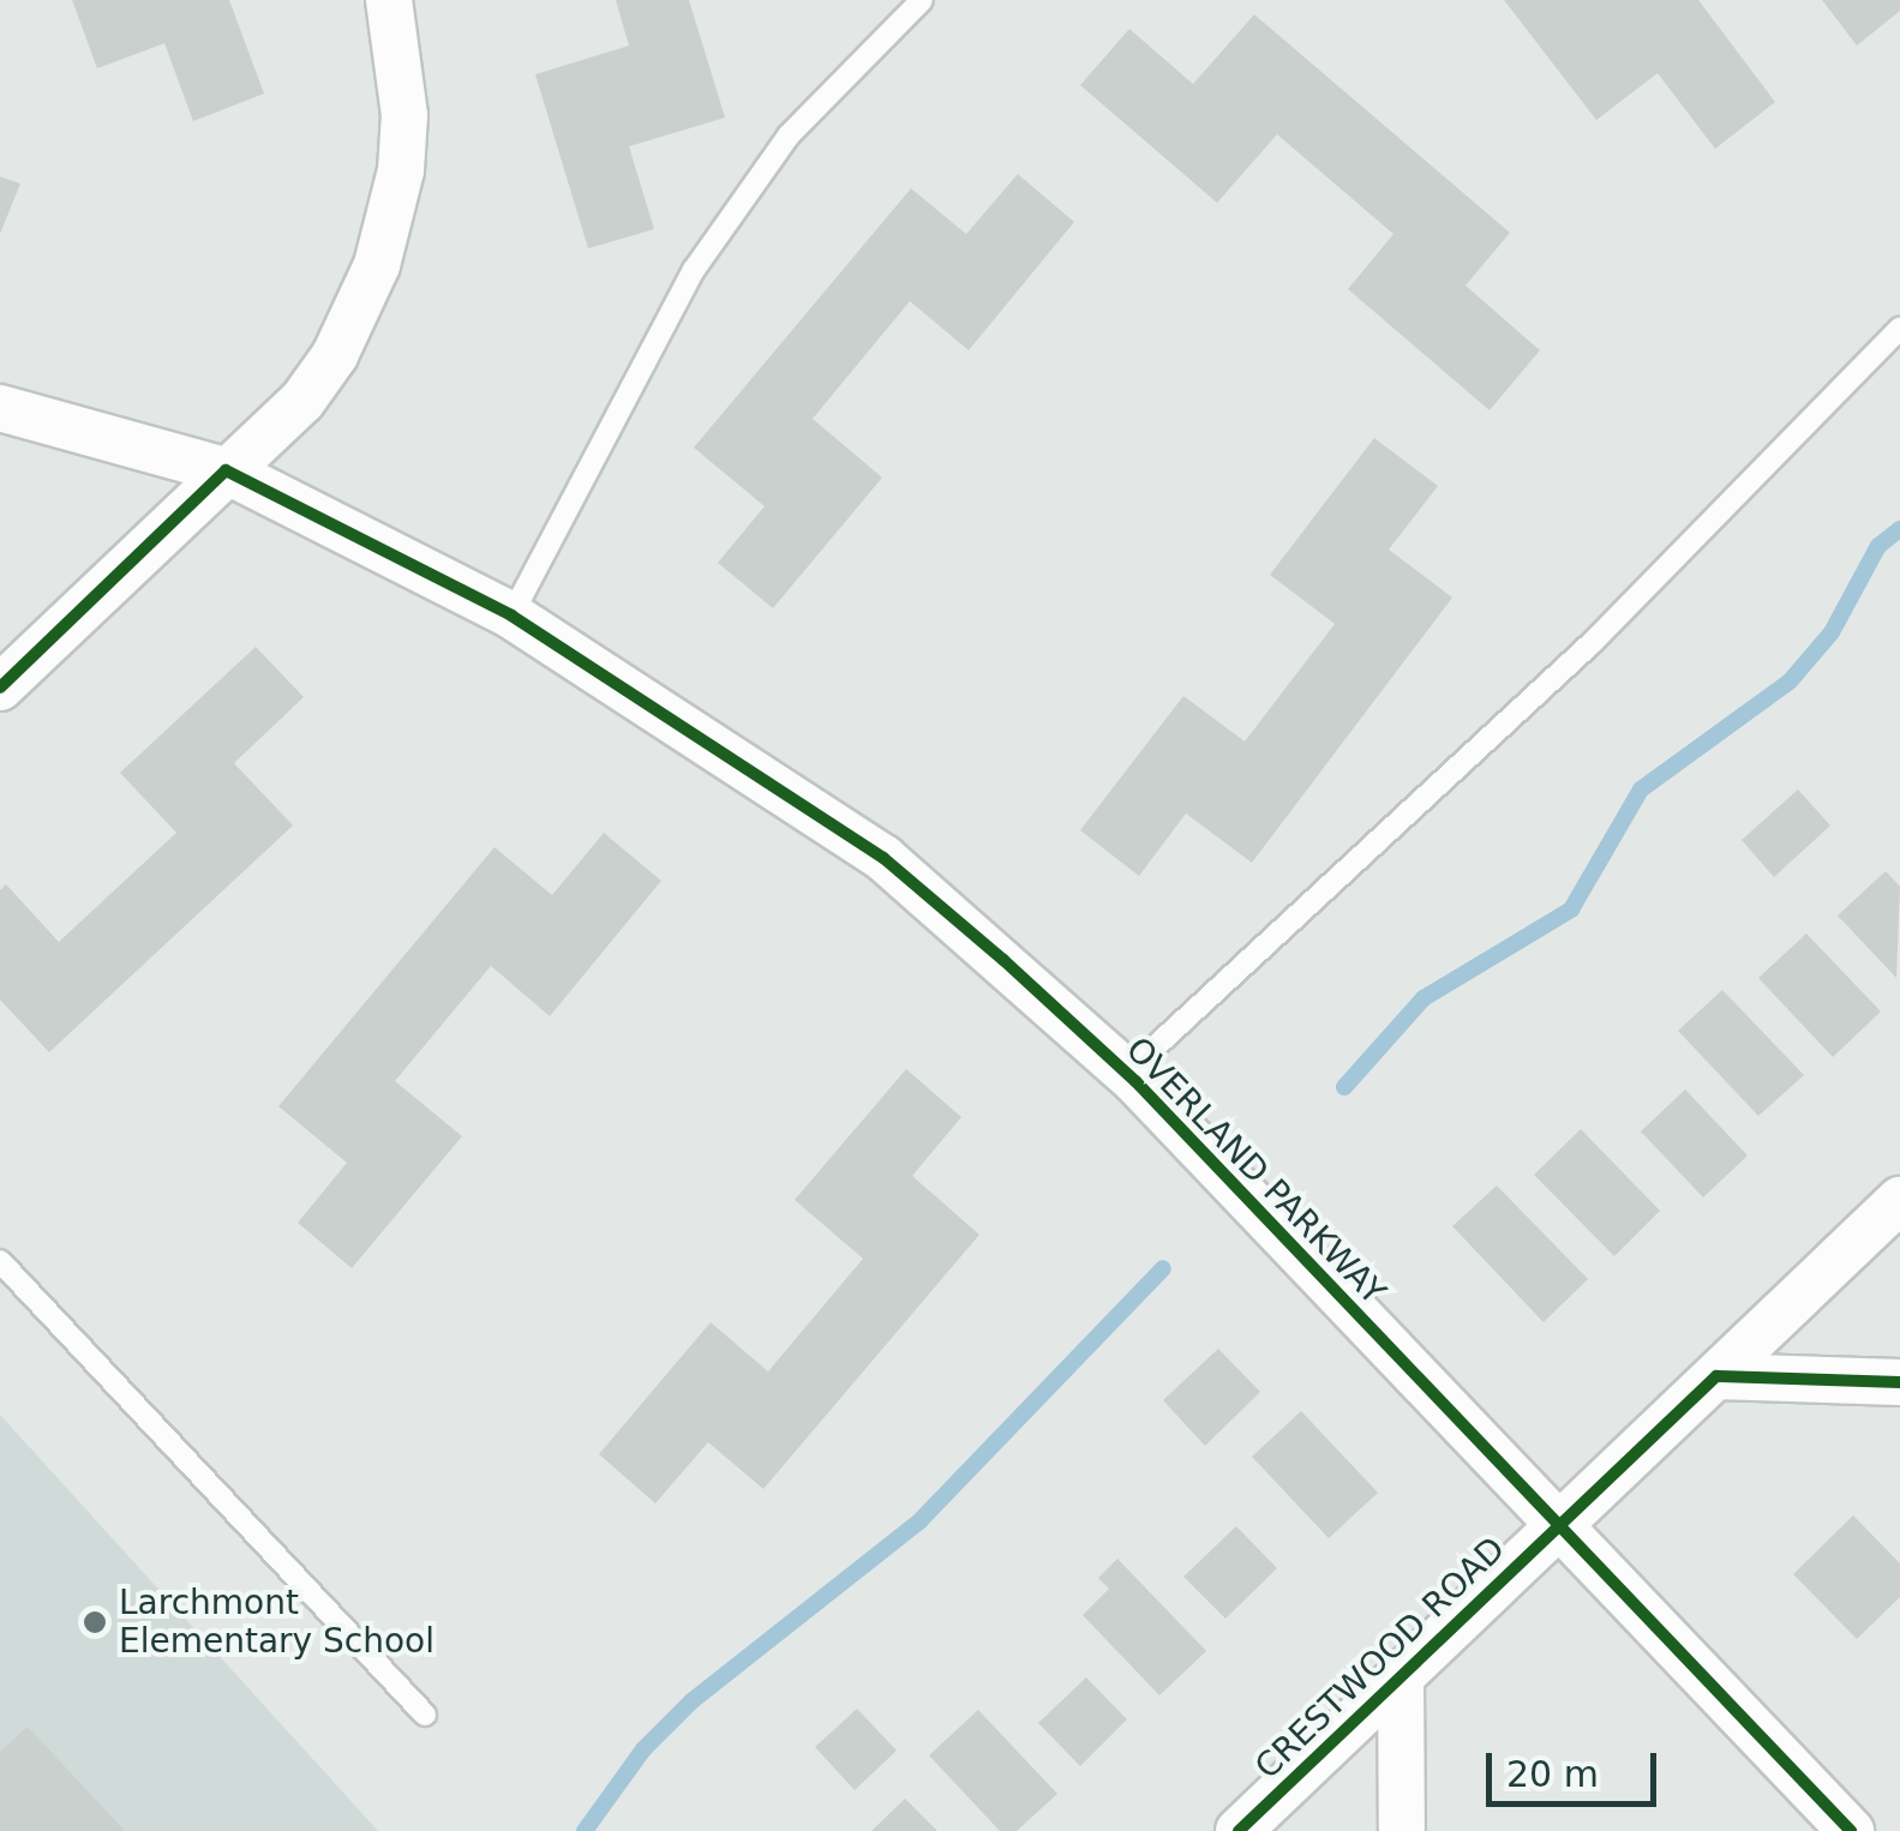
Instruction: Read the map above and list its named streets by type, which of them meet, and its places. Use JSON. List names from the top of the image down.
{
  "streets": {
    "street": ["OVERLAND PARKWAY", "CRESTWOOD ROAD"]
  },
  "crossings": [
    ["OVERLAND PARKWAY", "CRESTWOOD ROAD"]
  ],
  "places": ["Larchmont Elementary School"],
  "scale_bar": "20 m"
}
